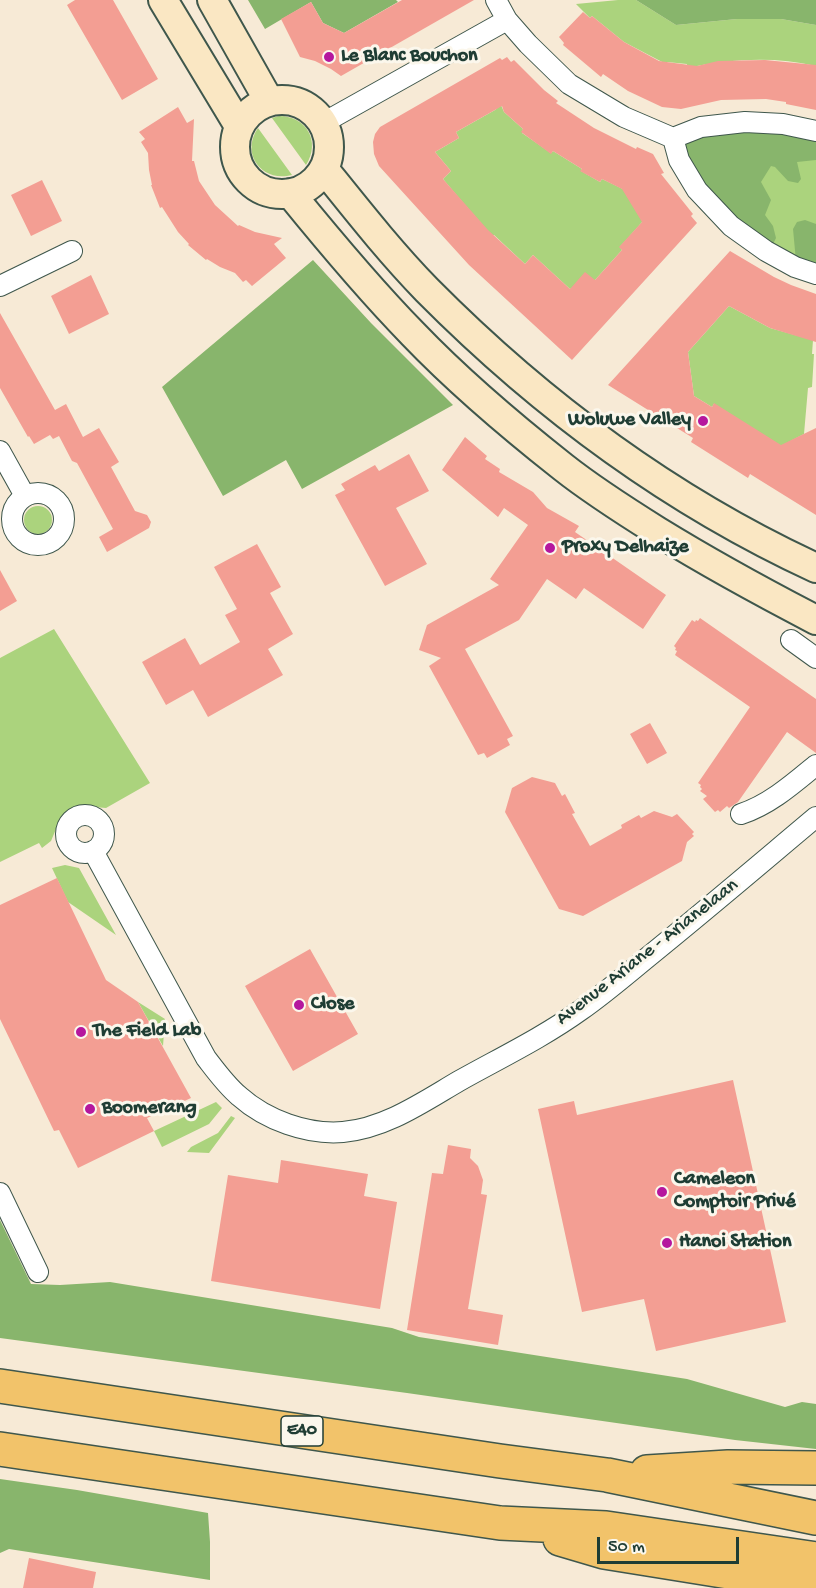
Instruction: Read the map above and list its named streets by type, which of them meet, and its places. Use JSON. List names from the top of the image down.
{
  "streets": {
    "highway": ["E40"],
    "street": ["Avenue Ariane - Arianelaan"]
  },
  "places": [
    "Le Blanc Bouchon",
    "Woluwe Valley",
    "Proxy Delhaize",
    "Close",
    "The Field Lab",
    "Boomerang",
    "Cameleon Comptoir Privé",
    "Hanoi Station"
  ],
  "scale_bar": "50 m"
}
